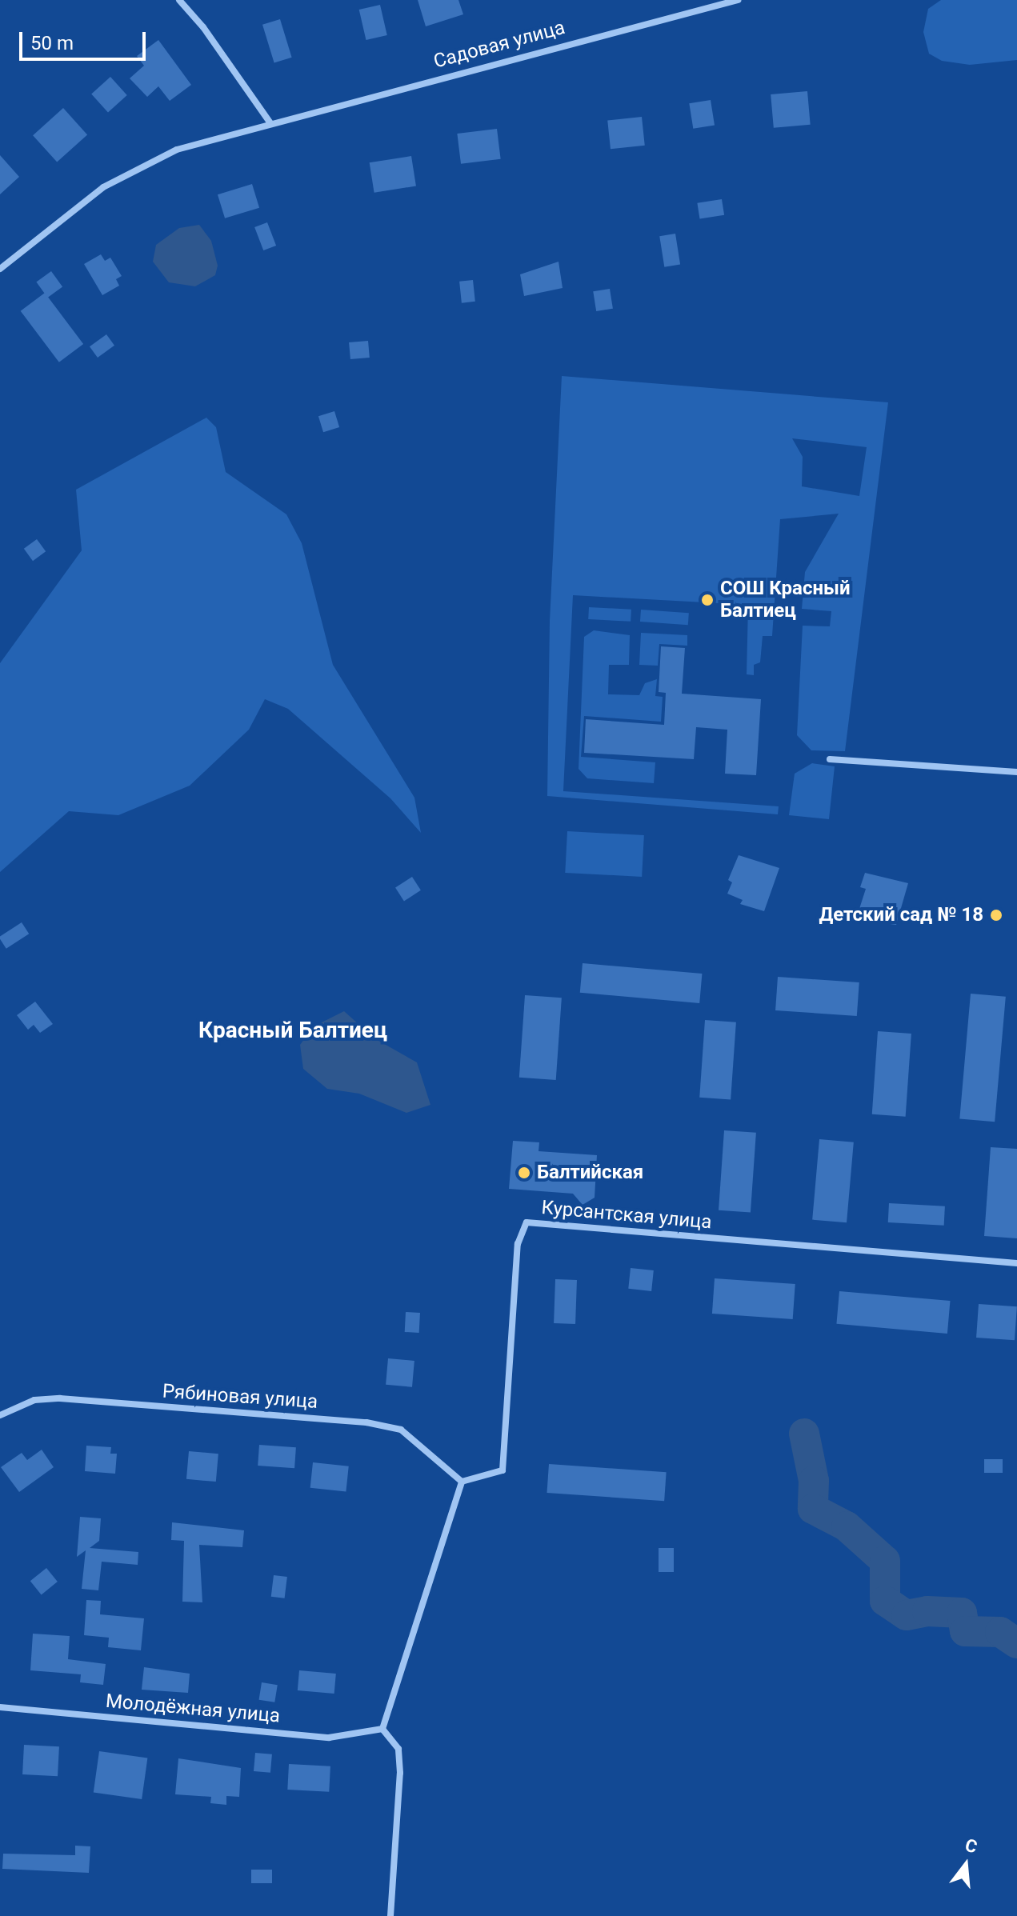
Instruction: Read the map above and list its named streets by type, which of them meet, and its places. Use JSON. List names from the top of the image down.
{
  "streets": {
    "street": [
      "Садовая улица",
      "Курсантская улица",
      "Рябиновая улица",
      "Молодёжная улица"
    ]
  },
  "crossings": [
    ["Курсантская улица", "Рябиновая улица"]
  ],
  "districts": ["Красный Балтиец"],
  "places": ["СОШ Красный Балтиец", "Детский сад № 18", "Балтийская"],
  "scale_bar": "50 m",
  "north": "top"
}
